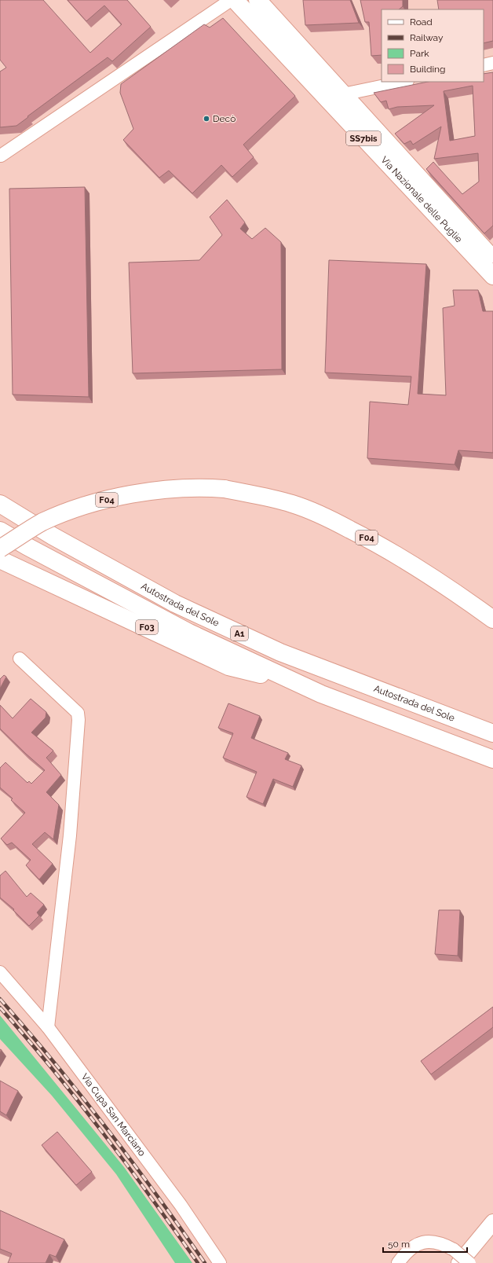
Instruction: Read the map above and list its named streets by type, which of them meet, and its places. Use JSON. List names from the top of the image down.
{
  "streets": {
    "main road": [
      "SS7bis",
      "Via Nazionale delle Puglie",
      "F04",
      "Autostrada del Sole",
      "F03",
      "A1"
    ],
    "street": ["Via Cupa San Marciano"]
  },
  "crossings": [
    ["F03", "A1"]
  ],
  "places": ["Decò"],
  "legend": [
    "Road",
    "Railway",
    "Park",
    "Building"
  ],
  "scale_bar": "50 m"
}
